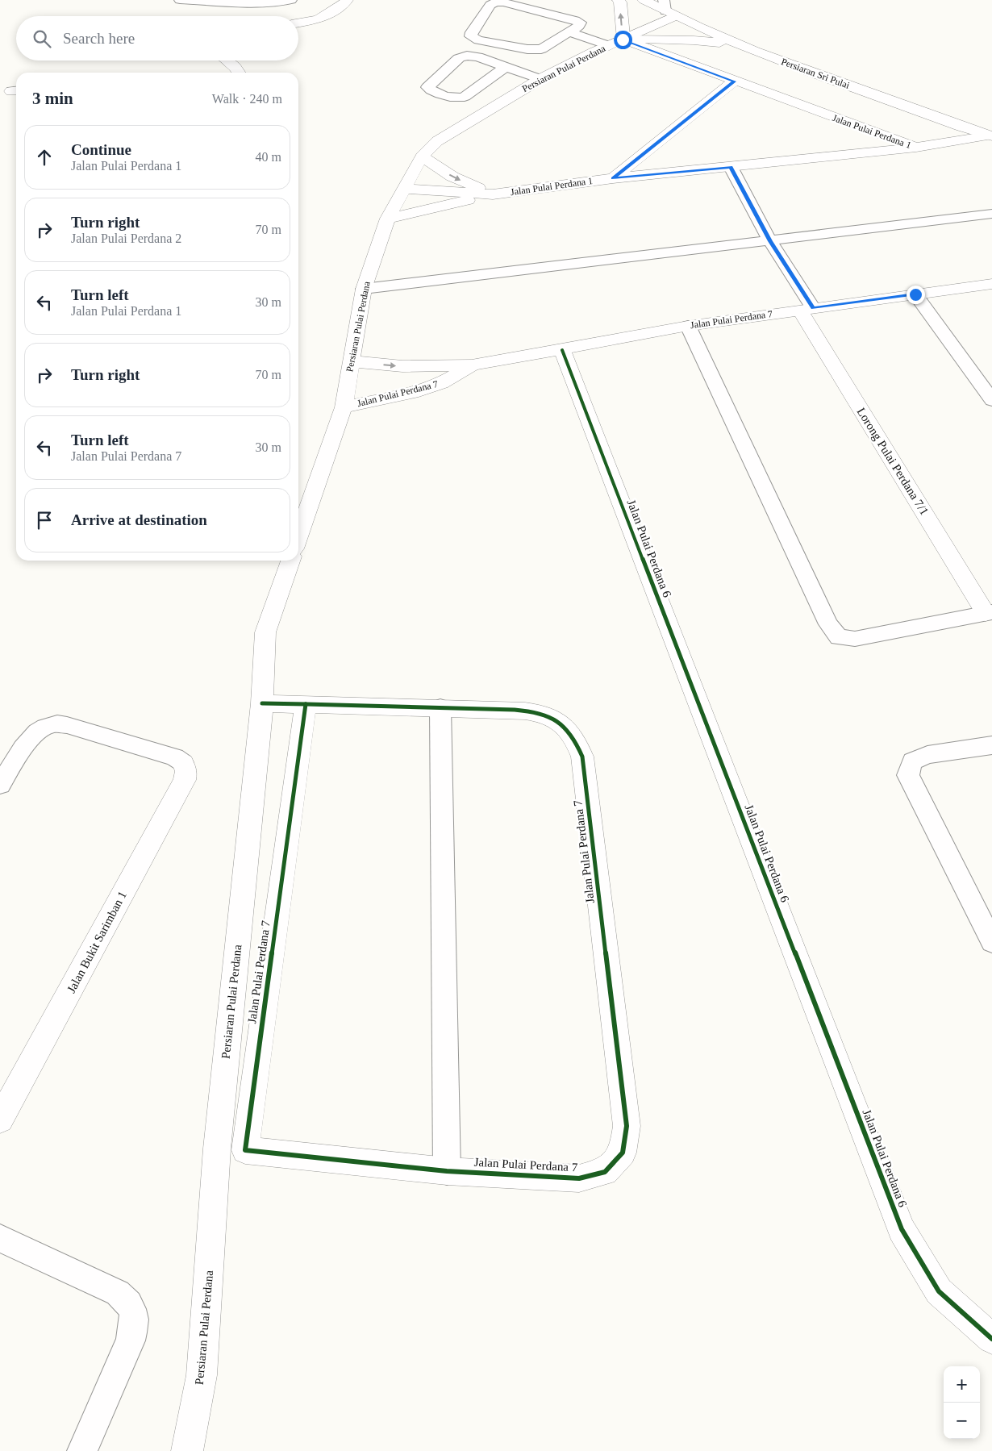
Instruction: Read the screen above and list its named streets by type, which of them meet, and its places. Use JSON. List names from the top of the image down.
{
  "streets": {
    "street": [
      "Persiaran Pulai Perdana",
      "Persiaran Sri Pulai",
      "Jalan Pulai Perdana 1",
      "Jalan Pulai Perdana 7",
      "Lorong Pulai Perdana 7/1",
      "Jalan Pulai Perdana 6",
      "Jalan Bukit Sarimban 1"
    ]
  },
  "crossings": [
    ["Persiaran Pulai Perdana", "Persiaran Sri Pulai"],
    ["Persiaran Pulai Perdana", "Jalan Pulai Perdana 1"],
    ["Persiaran Pulai Perdana", "Jalan Pulai Perdana 7"],
    ["Persiaran Sri Pulai", "Jalan Pulai Perdana 1"],
    ["Jalan Pulai Perdana 7", "Lorong Pulai Perdana 7/1"],
    ["Jalan Pulai Perdana 7", "Jalan Pulai Perdana 6"]
  ],
  "page": {
    "search": "Search here",
    "heading": ["3 min", "Walk · 240 m"],
    "list": [
      ["Continue", "Jalan Pulai Perdana 1", "40 m"],
      ["Turn right", "Jalan Pulai Perdana 2", "70 m"],
      ["Turn left", "Jalan Pulai Perdana 1", "30 m"],
      ["Turn right", "70 m"],
      ["Turn left", "Jalan Pulai Perdana 7", "30 m"],
      "Arrive at destination"
    ],
    "map_buttons": ["+", "−"]
  }
}
